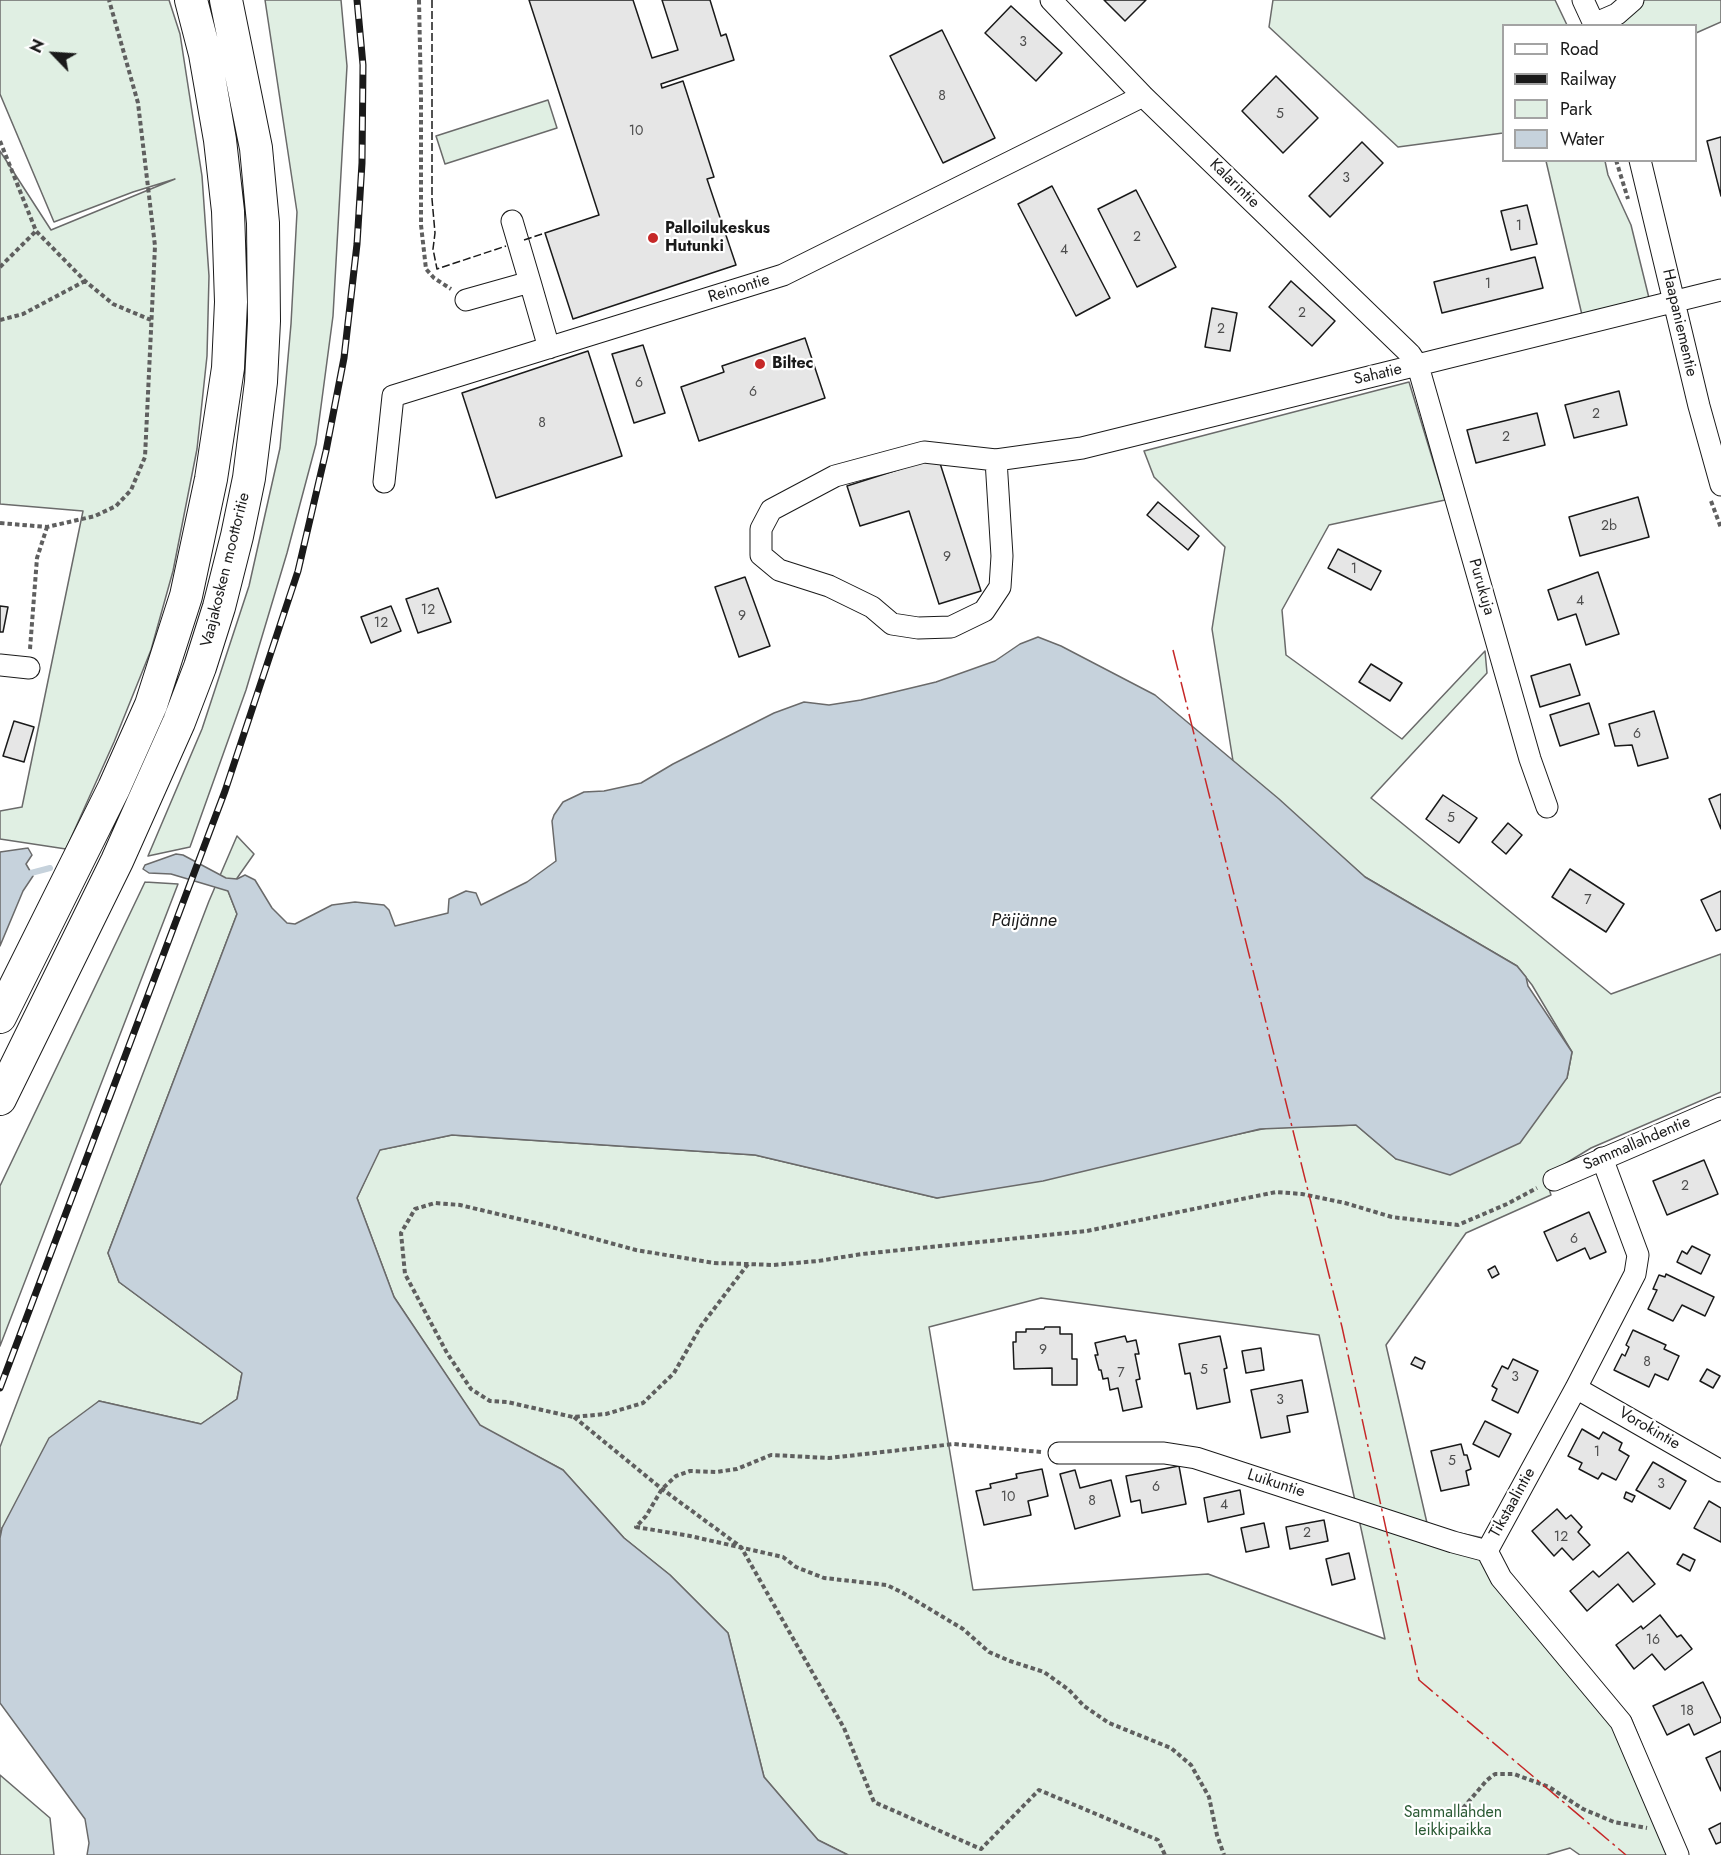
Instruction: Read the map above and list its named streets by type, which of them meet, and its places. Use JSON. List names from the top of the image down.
{
  "streets": {
    "highway": ["Vaajakosken moottoritie"],
    "street": [
      "Kalarintie",
      "Reinontie",
      "Haapaniementie",
      "Sahatie",
      "Purukuja",
      "Sammallahdentie",
      "Vorokintie",
      "Luikuntie",
      "Tikstaalintie"
    ]
  },
  "crossings": [
    ["Kalarintie", "Reinontie"],
    ["Kalarintie", "Sahatie"],
    ["Kalarintie", "Purukuja"],
    ["Haapaniementie", "Sahatie"],
    ["Sahatie", "Purukuja"],
    ["Sammallahdentie", "Tikstaalintie"],
    ["Vorokintie", "Tikstaalintie"],
    ["Luikuntie", "Tikstaalintie"]
  ],
  "water": ["Päijänne"],
  "parks": ["Sammallahden leikkipaikka"],
  "places": ["Palloilukeskus Hutunki", "Biltec"],
  "house_numbers": [
    "3",
    "8",
    "5",
    "10",
    "3",
    "1",
    "2",
    "4",
    "1",
    "2",
    "2",
    "6",
    "6",
    "2",
    "8",
    "2",
    "2b",
    "9",
    "1",
    "4",
    "12",
    "9",
    "12",
    "6",
    "5",
    "7",
    "2",
    "6",
    "9",
    "8",
    "5",
    "7",
    "3",
    "3",
    "1",
    "5",
    "3",
    "6",
    "10",
    "8",
    "4",
    "2",
    "12",
    "16",
    "18"
  ],
  "legend": [
    "Road",
    "Railway",
    "Park",
    "Water"
  ],
  "north": "top left"
}
